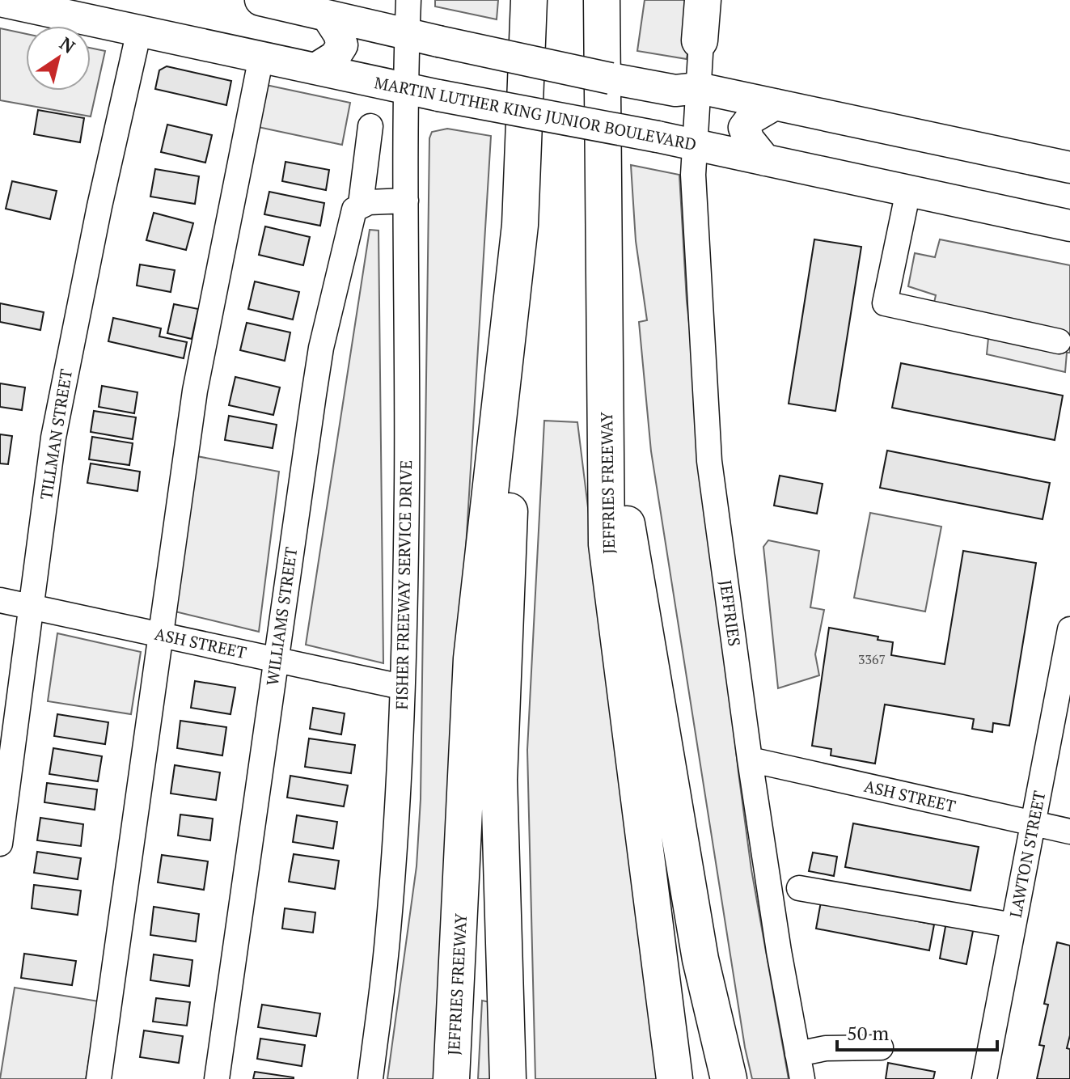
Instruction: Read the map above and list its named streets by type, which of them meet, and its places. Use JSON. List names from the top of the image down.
{
  "streets": {
    "highway": ["JEFFRIES FREEWAY"],
    "main road": ["MARTIN LUTHER KING JUNIOR BOULEVARD"],
    "street": [
      "TILLMAN STREET",
      "FISHER FREEWAY SERVICE DRIVE",
      "JEFFRIES",
      "WILLIAMS STREET",
      "ASH STREET",
      "LAWTON STREET"
    ]
  },
  "crossings": [
    ["MARTIN LUTHER KING JUNIOR BOULEVARD", "TILLMAN STREET"],
    ["MARTIN LUTHER KING JUNIOR BOULEVARD", "FISHER FREEWAY SERVICE DRIVE"],
    ["MARTIN LUTHER KING JUNIOR BOULEVARD", "JEFFRIES"],
    ["TILLMAN STREET", "ASH STREET"],
    ["FISHER FREEWAY SERVICE DRIVE", "ASH STREET"],
    ["JEFFRIES", "ASH STREET"],
    ["WILLIAMS STREET", "ASH STREET"],
    ["ASH STREET", "LAWTON STREET"]
  ],
  "house_numbers": ["3367"],
  "scale_bar": "50 m",
  "north": "top right"
}
